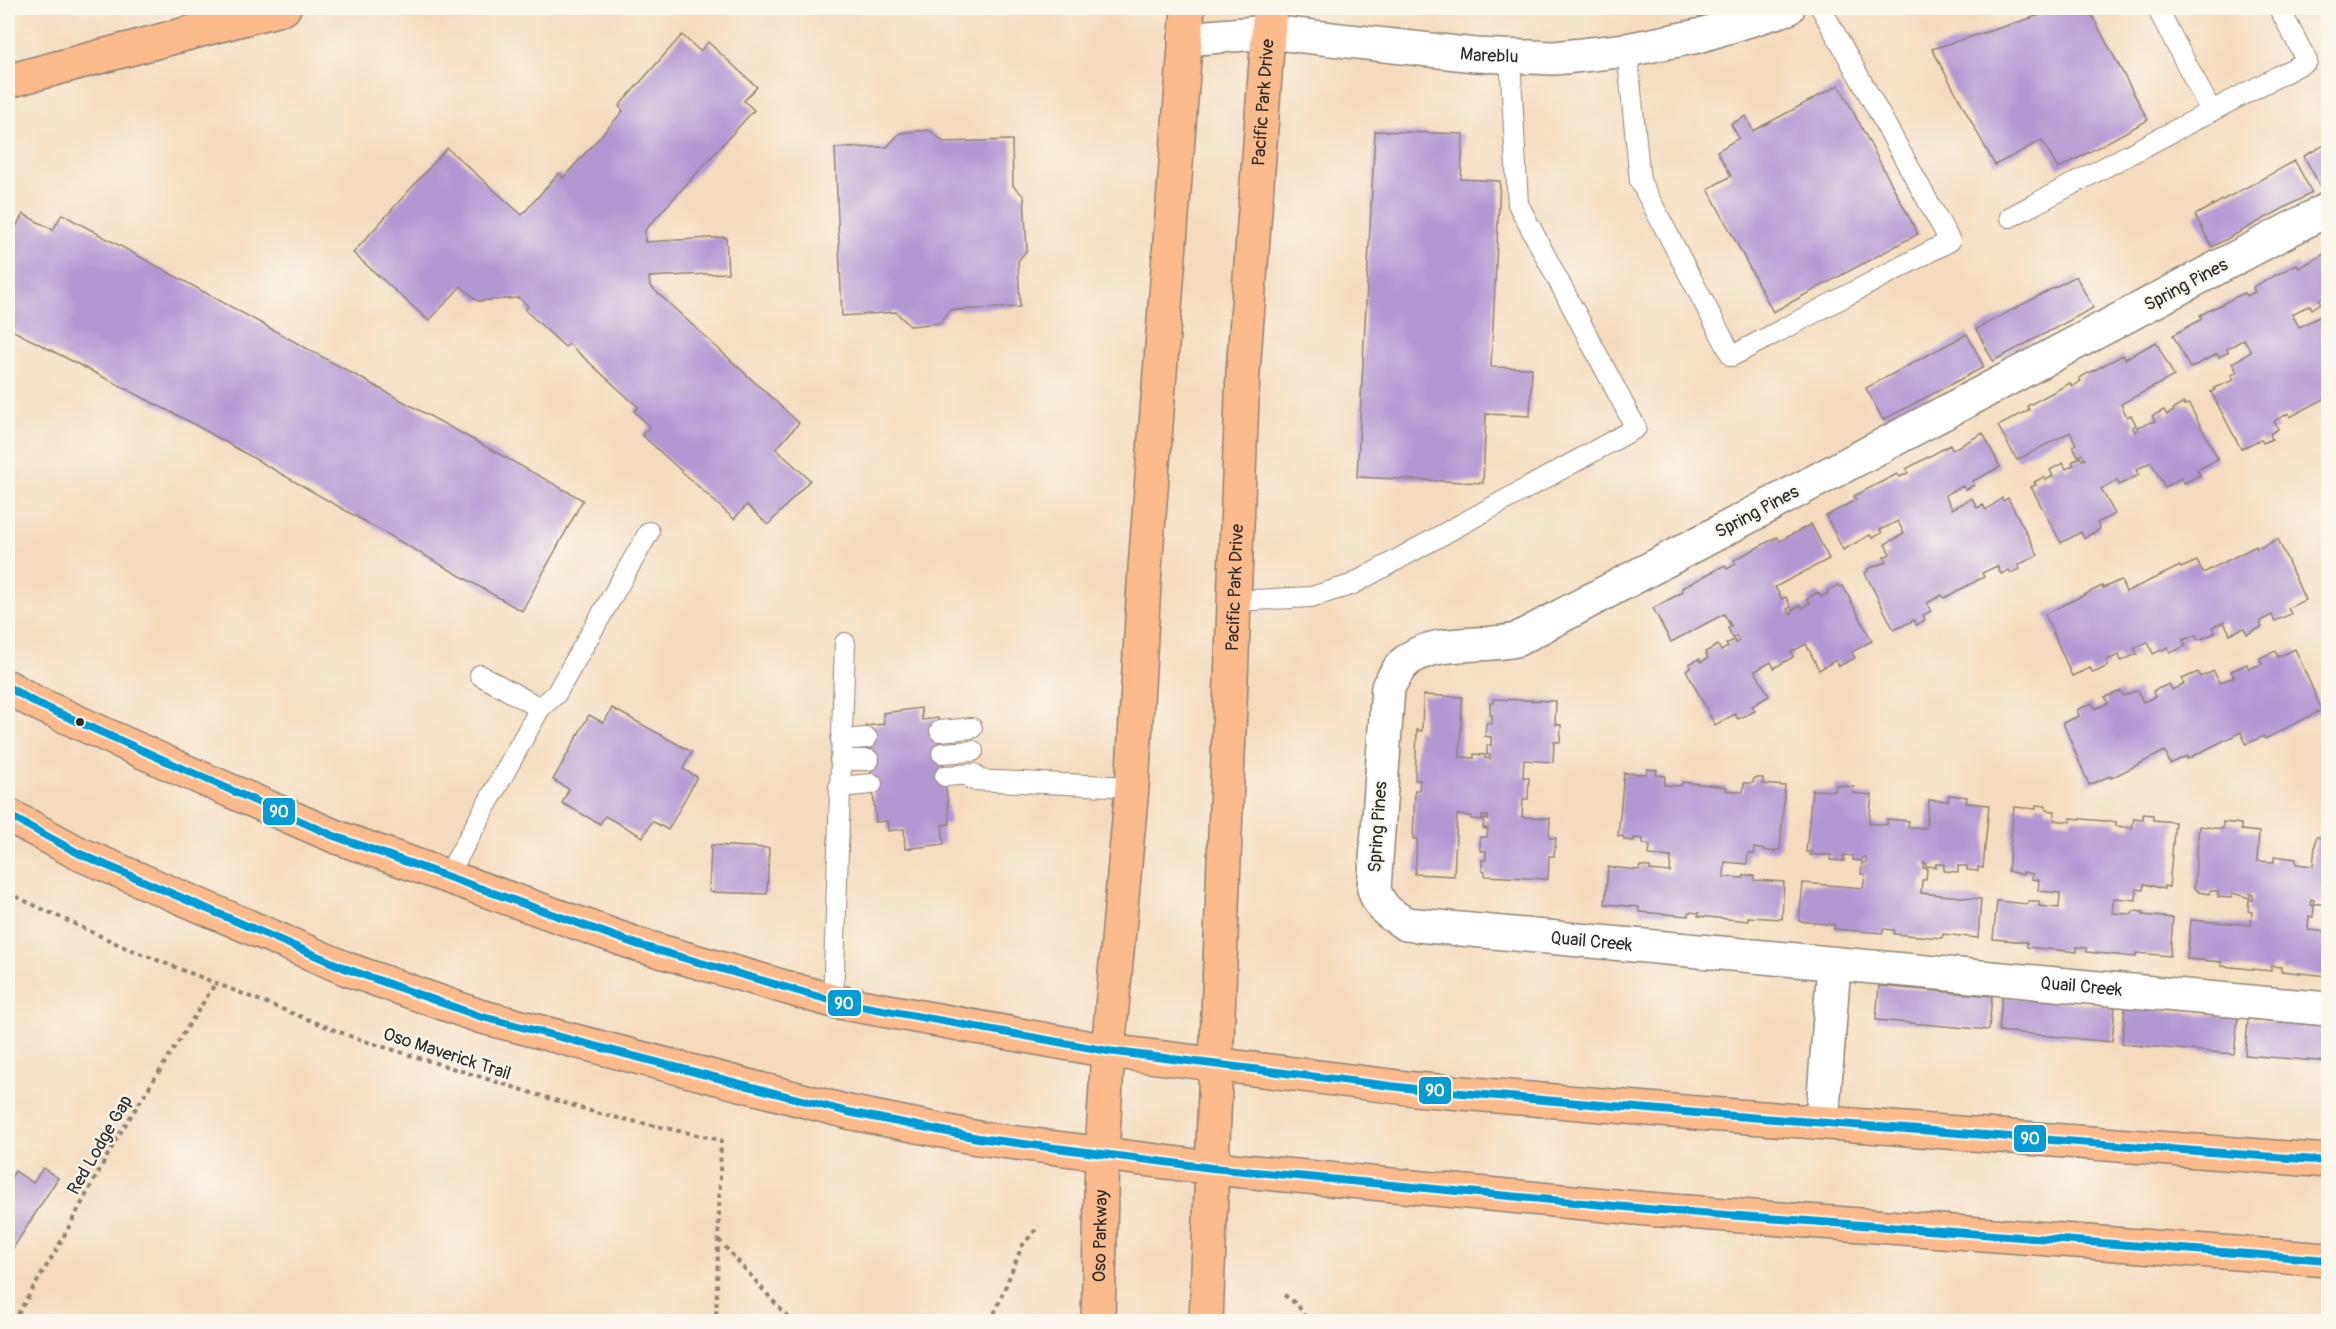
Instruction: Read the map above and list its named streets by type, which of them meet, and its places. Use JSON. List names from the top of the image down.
{
  "streets": {
    "main road": ["Pacific Park Drive", "Oso Parkway"],
    "street": ["Mareblu", "Spring Pines", "Quail Creek"],
    "path": ["Oso Maverick Trail", "Red Lodge Gap"]
  },
  "crossings": [
    ["Mareblu", "Pacific Park Drive"],
    ["Spring Pines", "Quail Creek"],
    ["Oso Maverick Trail", "Red Lodge Gap"]
  ],
  "lines": ["transit line 90"]
}
